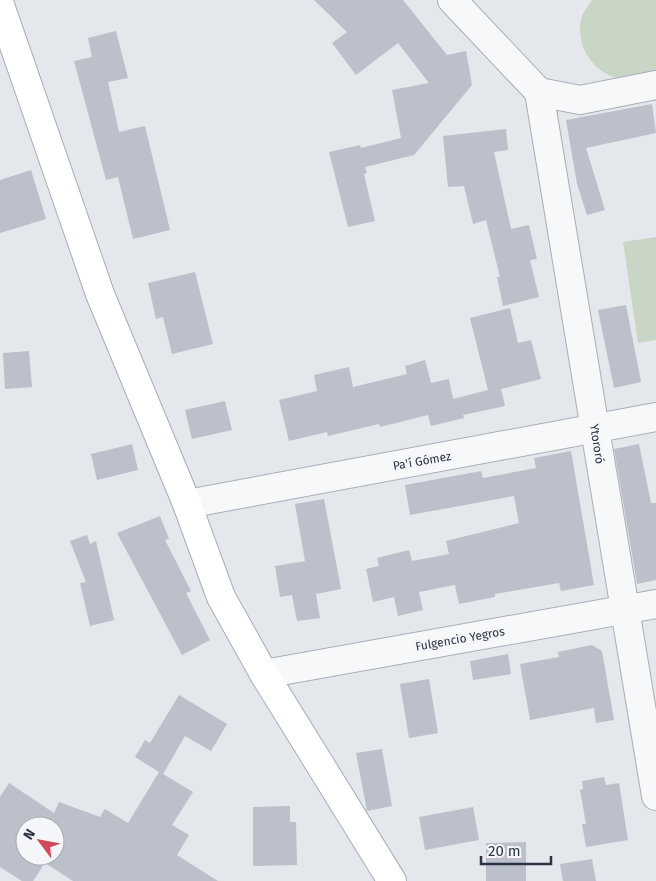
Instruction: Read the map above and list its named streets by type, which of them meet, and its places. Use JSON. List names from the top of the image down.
{
  "streets": {
    "street": ["Ytororó", "Pa'í Gómez", "Fulgencio Yegros"]
  },
  "crossings": [
    ["Ytororó", "Pa'í Gómez"],
    ["Ytororó", "Fulgencio Yegros"]
  ],
  "scale_bar": "20 m",
  "north": "top left"
}
